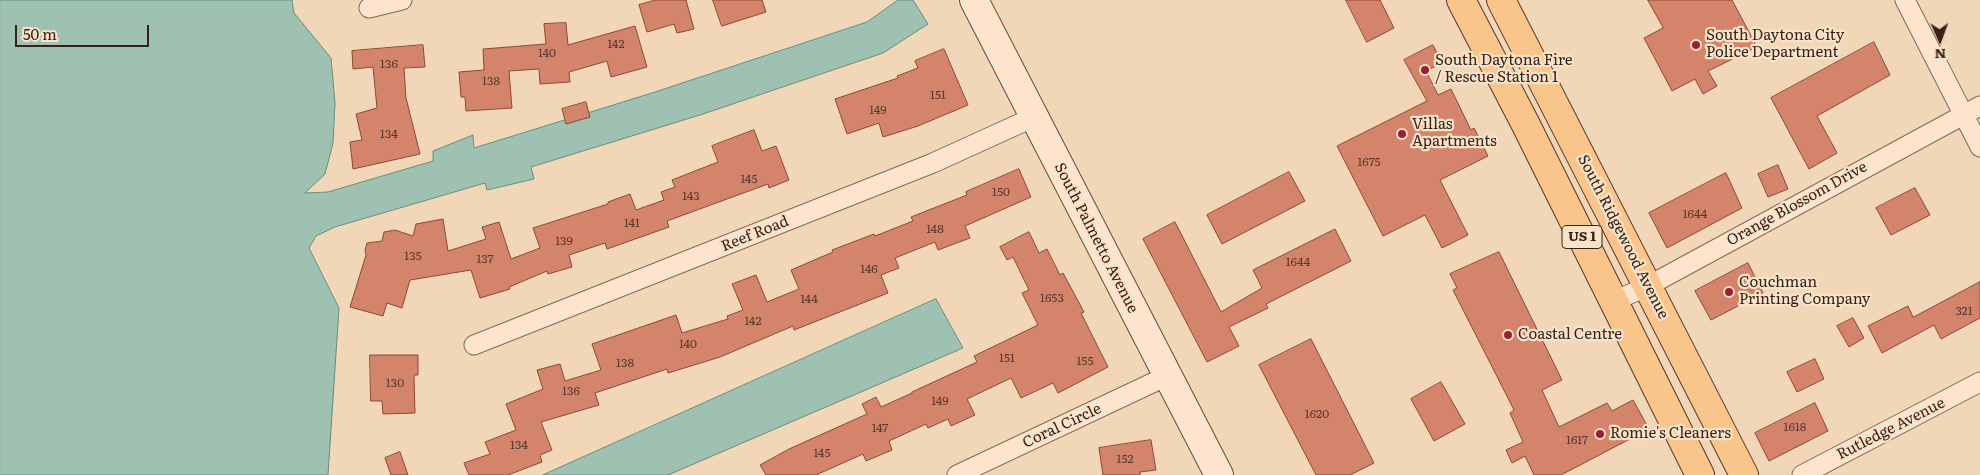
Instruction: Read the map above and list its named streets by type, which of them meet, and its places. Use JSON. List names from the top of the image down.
{
  "streets": {
    "main road": ["US 1", "South Ridgewood Avenue"],
    "street": [
      "Orange Blossom Drive",
      "Reef Road",
      "South Palmetto Avenue",
      "Coral Circle",
      "Rutledge Avenue"
    ]
  },
  "crossings": [
    ["Orange Blossom Drive", "US 1"],
    ["Orange Blossom Drive", "South Ridgewood Avenue"],
    ["Reef Road", "South Palmetto Avenue"],
    ["South Palmetto Avenue", "Coral Circle"]
  ],
  "places": [
    "South Daytona City Police Department",
    "South Daytona Fire / Rescue Station 1",
    "Villas Apartments",
    "Couchman Printing Company",
    "Coastal Centre",
    "Romie's Cleaners"
  ],
  "house_numbers": [
    "142",
    "140",
    "136",
    "138",
    "151",
    "149",
    "134",
    "1675",
    "145",
    "150",
    "143",
    "1644",
    "141",
    "148",
    "139",
    "135",
    "137",
    "1644",
    "146",
    "1653",
    "144",
    "321",
    "142",
    "140",
    "151",
    "155",
    "138",
    "130",
    "136",
    "149",
    "1620",
    "1618",
    "147",
    "1617",
    "134",
    "145",
    "152"
  ],
  "scale_bar": "50 m",
  "north": "bottom"
}
